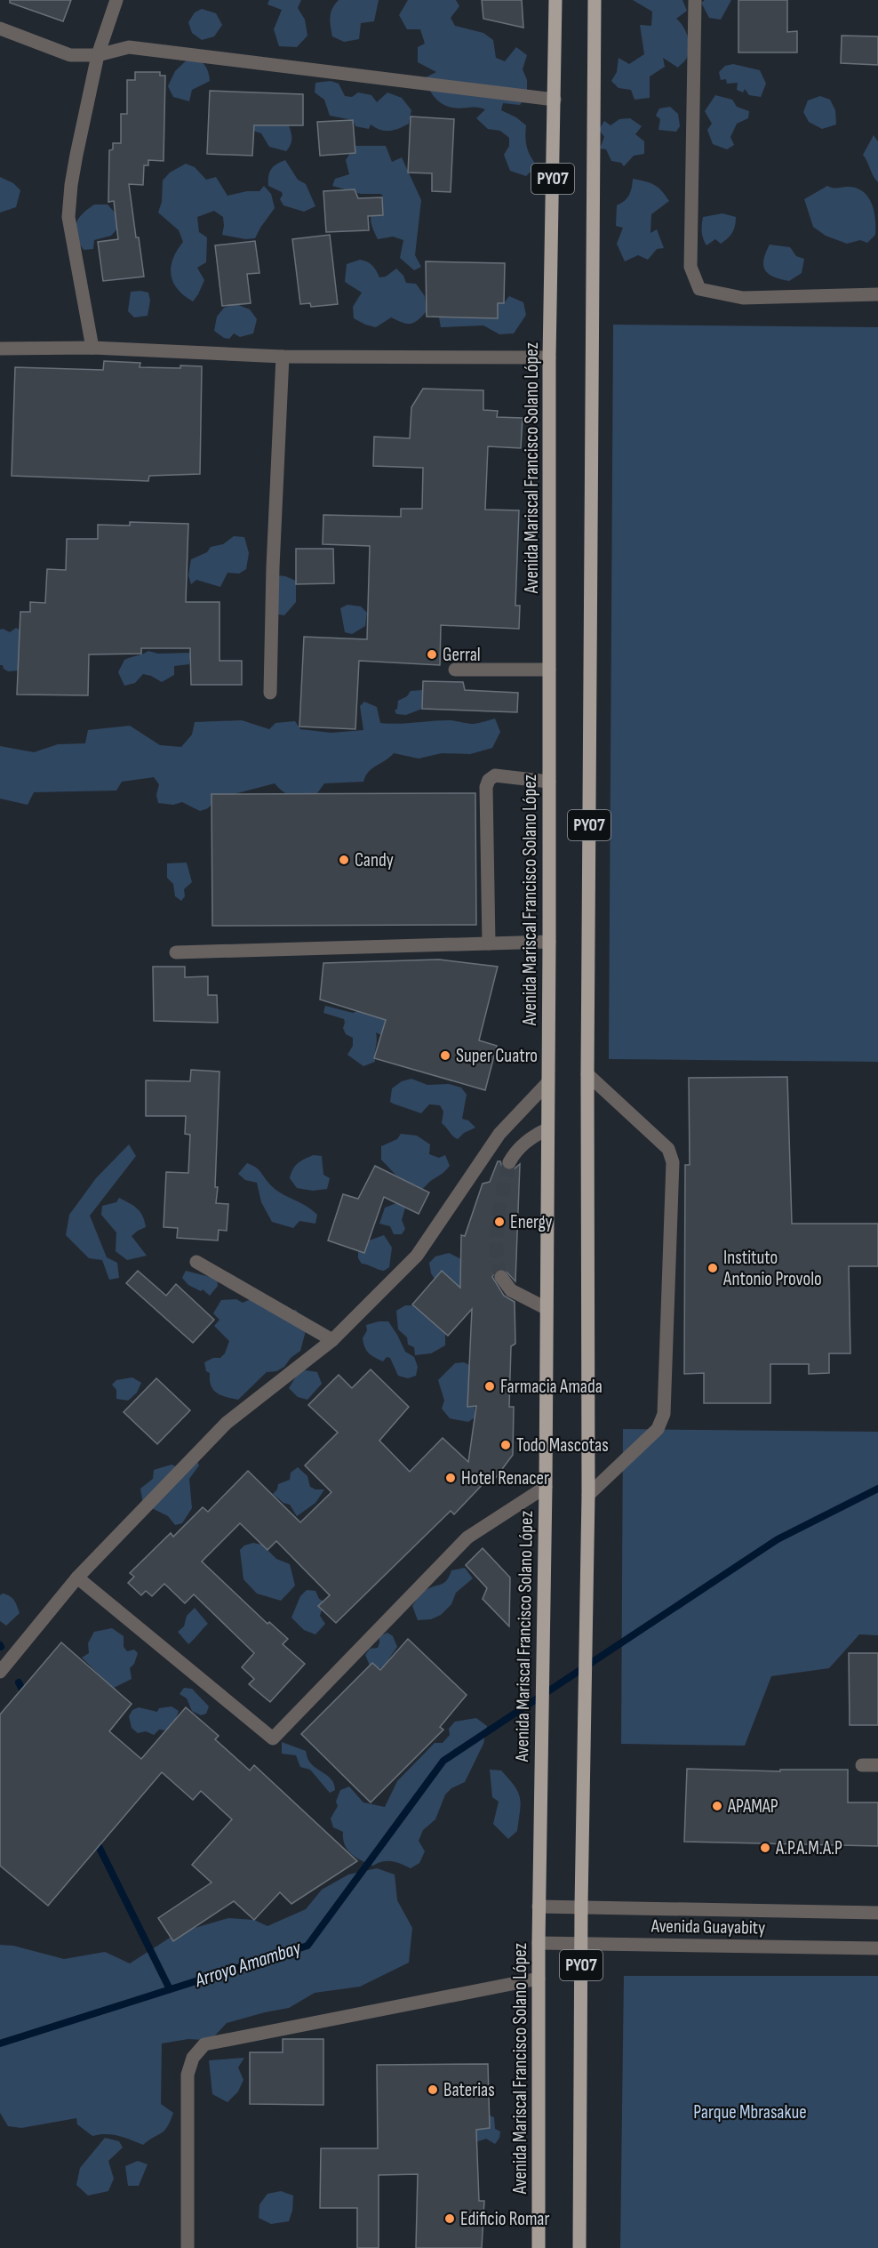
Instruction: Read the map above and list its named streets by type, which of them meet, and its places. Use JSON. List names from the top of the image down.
{
  "streets": {
    "main road": ["PY07", "Avenida Mariscal Francisco Solano López"],
    "street": ["Avenida Guayabity"]
  },
  "crossings": [
    ["PY07", "Avenida Guayabity"],
    ["Avenida Mariscal Francisco Solano López", "Avenida Guayabity"]
  ],
  "water": ["Arroyo Amambay"],
  "parks": ["Parque Mbrasakue"],
  "places": [
    "Gerral",
    "Candy",
    "Super Cuatro",
    "Energy",
    "Instituto Antonio Provolo",
    "Farmacia Amada",
    "Todo Mascotas",
    "Hotel Renacer",
    "APAMAP",
    "A.P.A.M.A.P",
    "Baterias",
    "Edificio Romar"
  ]
}
